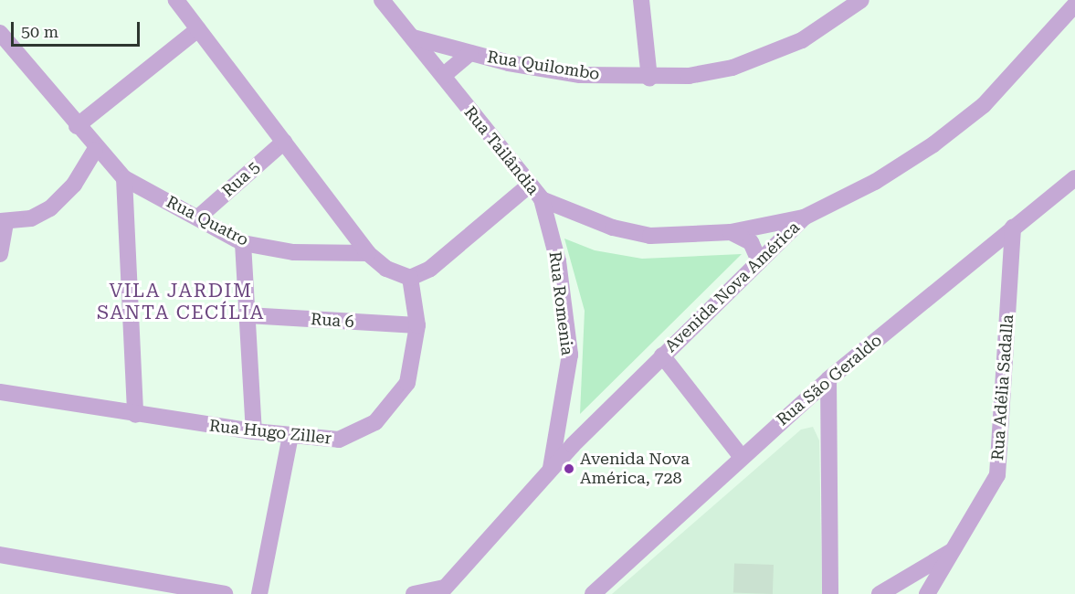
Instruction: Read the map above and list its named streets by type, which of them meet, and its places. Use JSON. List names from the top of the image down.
{
  "streets": {
    "street": [
      "Rua Quilombo",
      "Rua Tailândia",
      "Rua 5",
      "Rua Quatro",
      "Avenida Nova América",
      "Rua Romenia",
      "Rua 6",
      "Rua São Geraldo",
      "Rua Adélia Sadalla",
      "Rua Hugo Ziller"
    ]
  },
  "crossings": [
    ["Rua Quilombo", "Rua Tailândia"],
    ["Rua Tailândia", "Avenida Nova América"],
    ["Rua Tailândia", "Rua Romenia"],
    ["Rua 5", "Rua Quatro"],
    ["Avenida Nova América", "Rua Romenia"],
    ["Rua 6", "Rua Hugo Ziller"],
    ["Rua São Geraldo", "Rua Adélia Sadalla"]
  ],
  "districts": ["VILA JARDIM SANTA CECÍLIA"],
  "places": ["Avenida Nova América, 728"],
  "scale_bar": "50 m"
}
